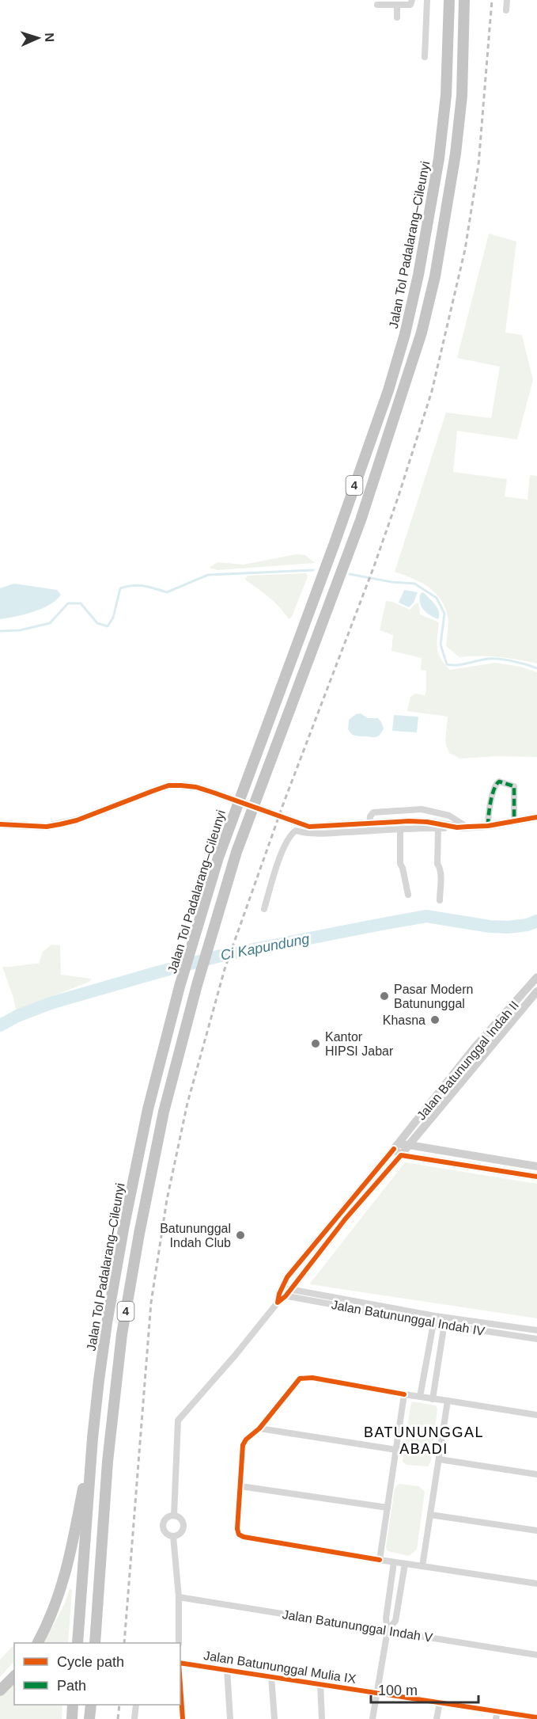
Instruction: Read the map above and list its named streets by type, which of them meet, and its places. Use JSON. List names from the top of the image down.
{
  "streets": {
    "highway": ["Jalan Tol Padalarang–Cileunyi", "4"],
    "street": [
      "Jalan Batununggal Indah II",
      "Jalan Batununggal Indah IV",
      "Jalan Batununggal Indah V",
      "Jalan Batununggal Mulia IX"
    ]
  },
  "crossings": [
    ["Jalan Batununggal Indah II", "Jalan Batununggal Indah IV"]
  ],
  "districts": ["BATUNUNGGAL ABADI"],
  "water": ["Ci Kapundung"],
  "places": [
    "Pasar Modern Batununggal",
    "Khasna",
    "Kantor HIPSI Jabar",
    "Batununggal Indah Club"
  ],
  "legend": ["Cycle path", "Path"],
  "scale_bar": "100 m",
  "north": "right"
}
